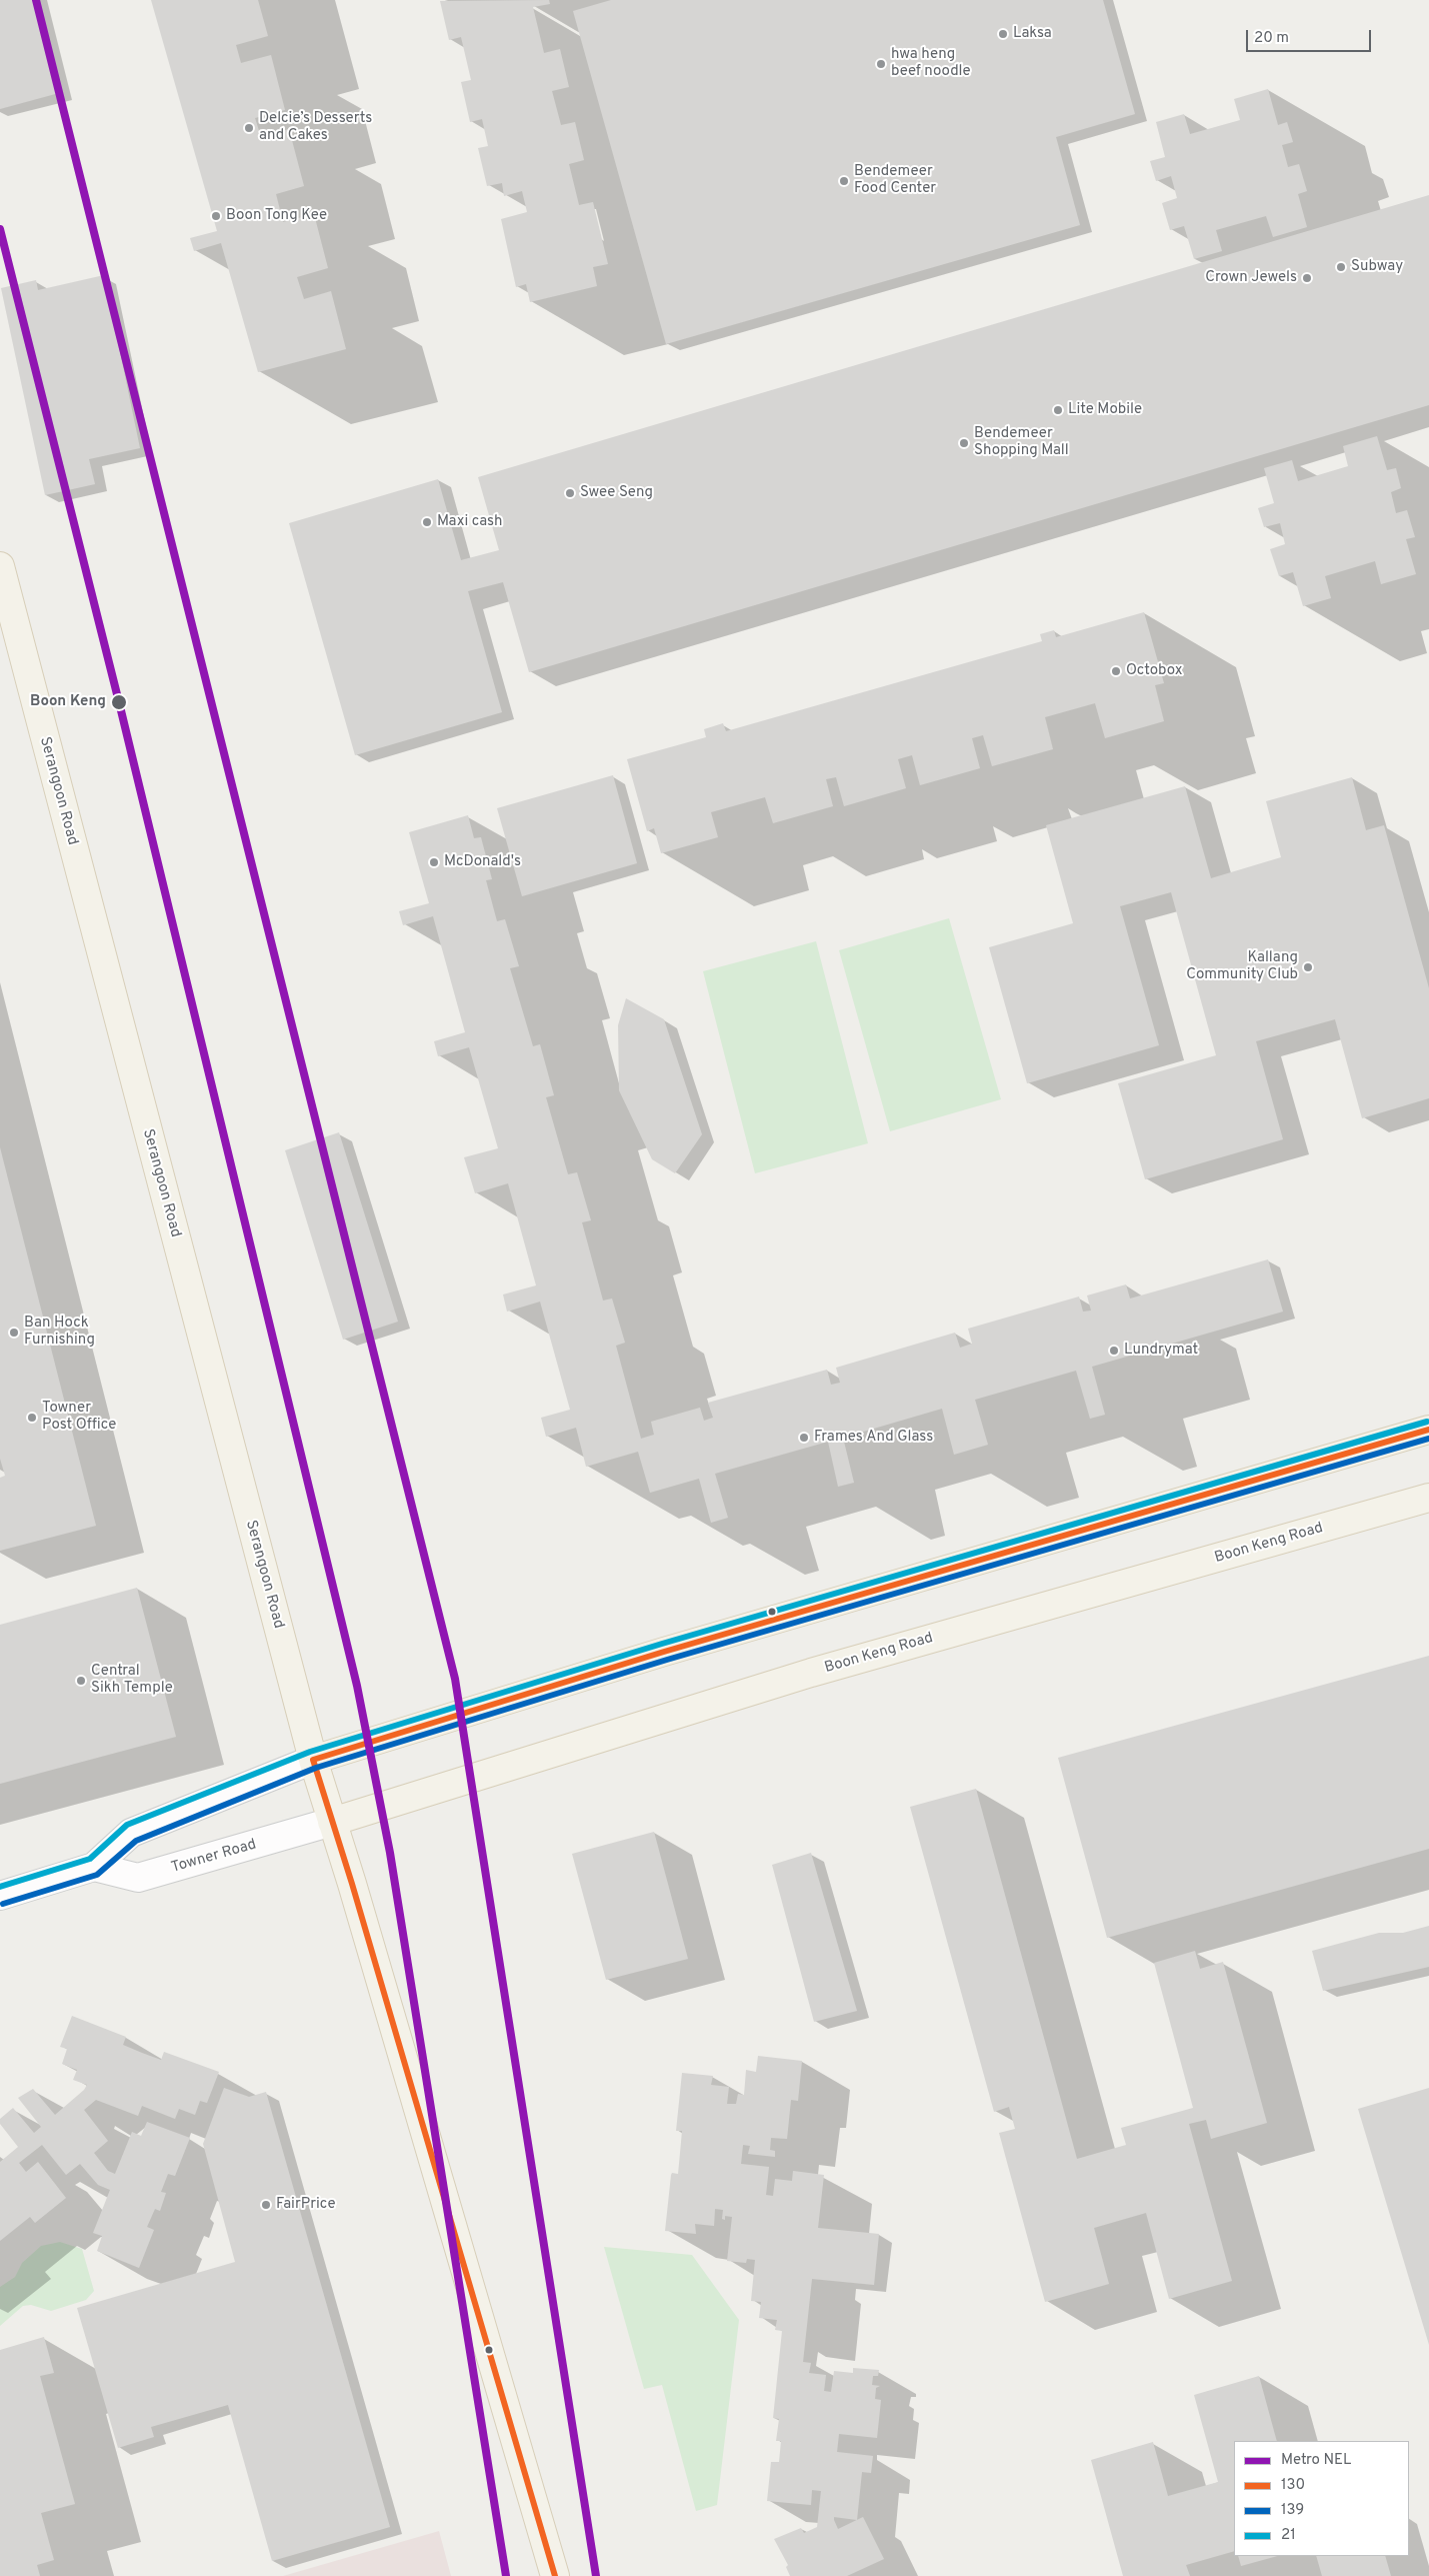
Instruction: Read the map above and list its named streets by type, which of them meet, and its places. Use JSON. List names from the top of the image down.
{
  "streets": {
    "main road": ["Serangoon Road", "Boon Keng Road"],
    "street": ["Towner Road"]
  },
  "crossings": [
    ["Serangoon Road", "Boon Keng Road"],
    ["Serangoon Road", "Towner Road"],
    ["Boon Keng Road", "Towner Road"]
  ],
  "places": [
    "Laksa",
    "hwa heng beef noodle",
    "Delcie’s Desserts and Cakes",
    "Bendemeer Food Center",
    "Boon Tong Kee",
    "Subway",
    "Crown Jewels",
    "Lite Mobile",
    "Bendemeer Shopping Mall",
    "Swee Seng",
    "Maxi cash",
    "Octobox",
    "Boon Keng",
    "McDonald's",
    "Kallang Community Club",
    "Ban Hock Furnishing",
    "Lundrymat",
    "Towner Post Office",
    "Frames And Glass",
    "Central Sikh Temple",
    "FairPrice"
  ],
  "lines": [
    "metro line NEL",
    "transit line 21",
    "transit line 130",
    "transit line 139"
  ],
  "legend": [
    "Metro NEL",
    "130",
    "139",
    "21"
  ],
  "scale_bar": "20 m"
}
